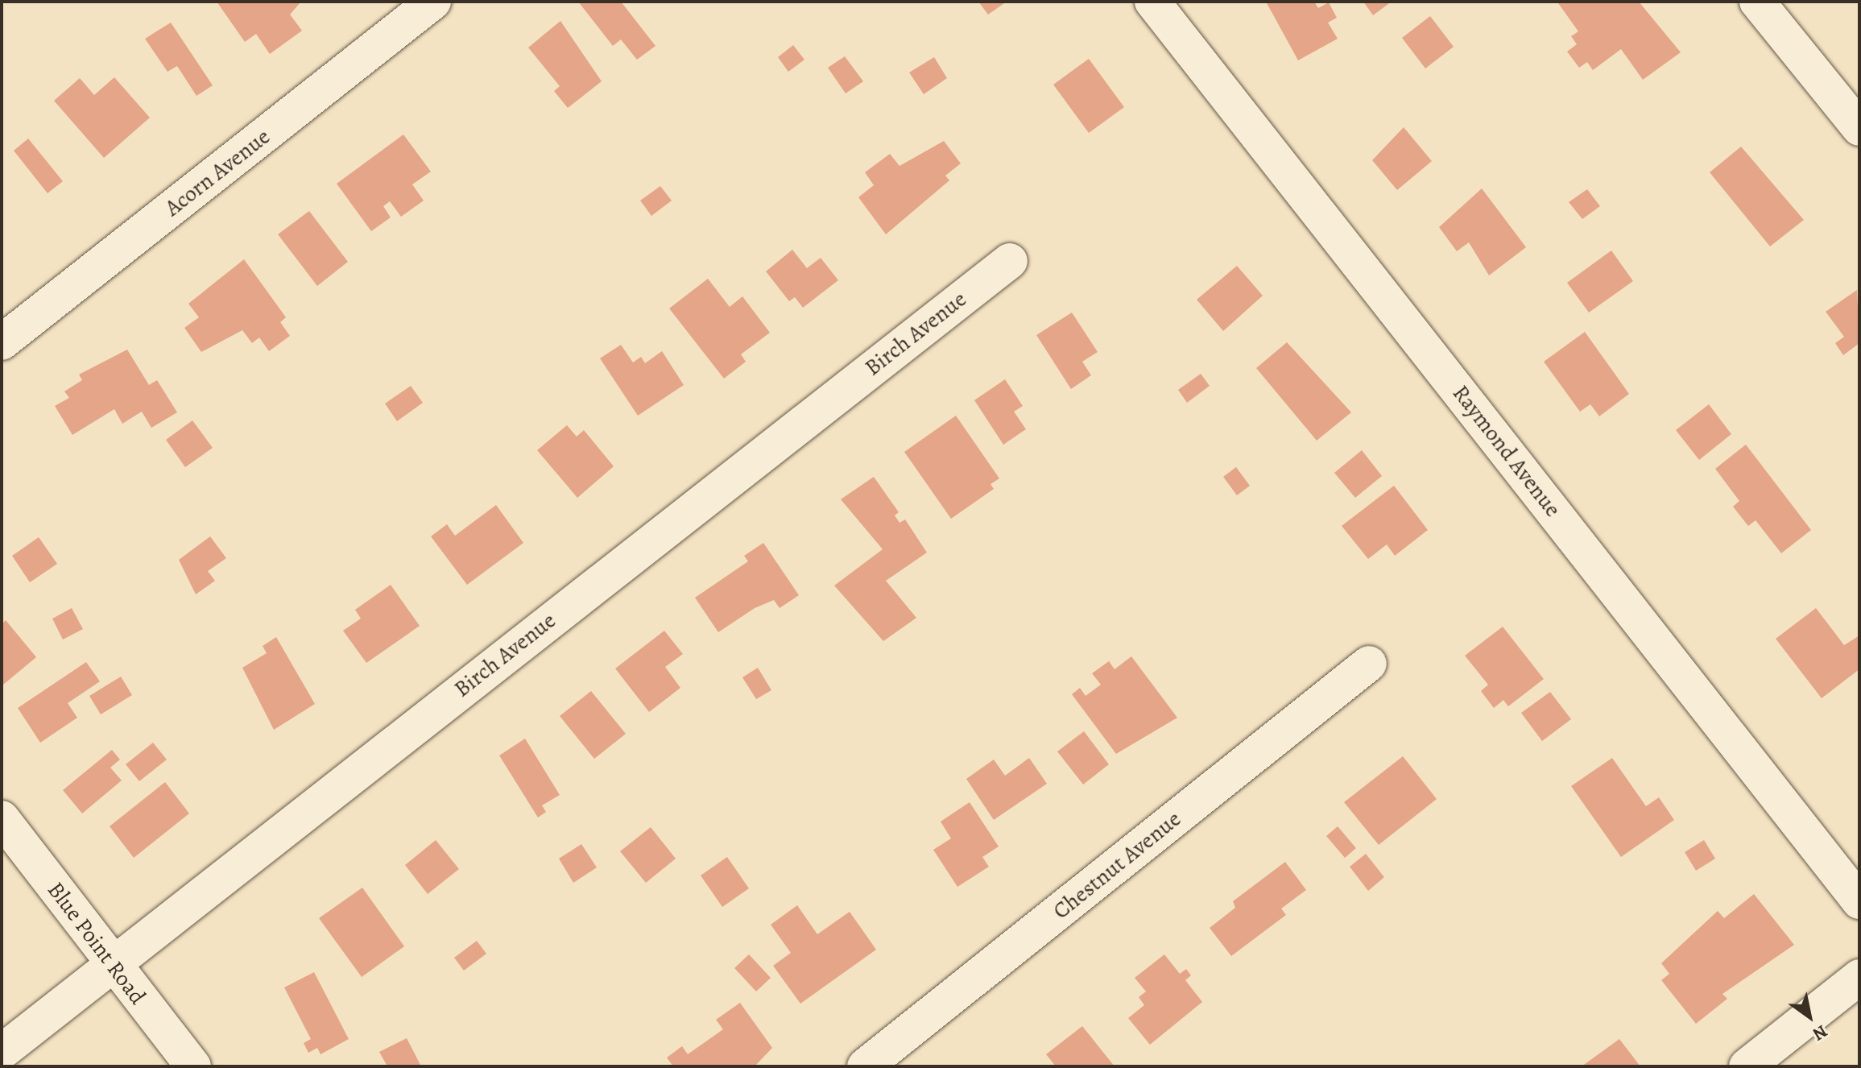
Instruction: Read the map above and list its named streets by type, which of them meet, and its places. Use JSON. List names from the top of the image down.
{
  "streets": {
    "street": [
      "Acorn Avenue",
      "Birch Avenue",
      "Raymond Avenue",
      "Chestnut Avenue",
      "Blue Point Road"
    ]
  },
  "crossings": [
    ["Birch Avenue", "Blue Point Road"]
  ],
  "north": "bottom right"
}
